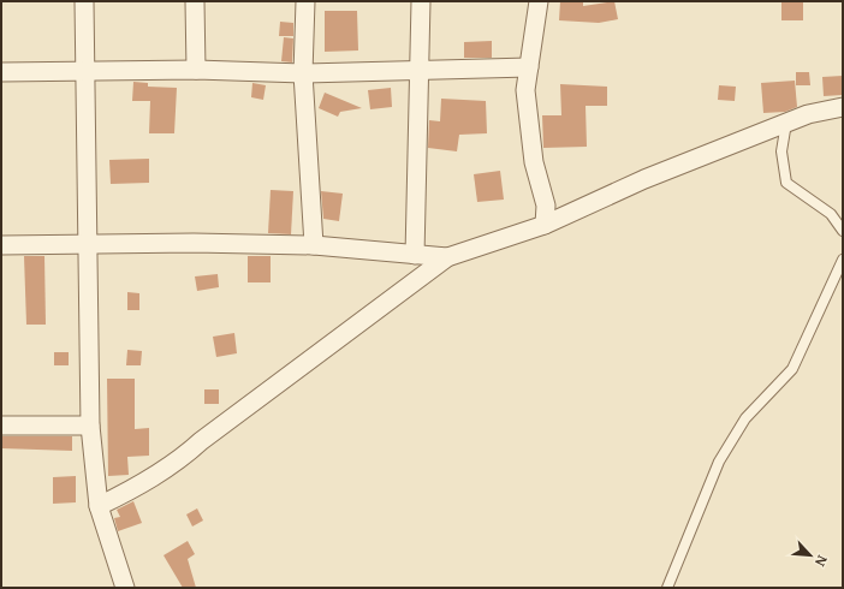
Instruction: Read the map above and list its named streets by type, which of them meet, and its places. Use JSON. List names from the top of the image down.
{
  "north": "bottom right"
}
